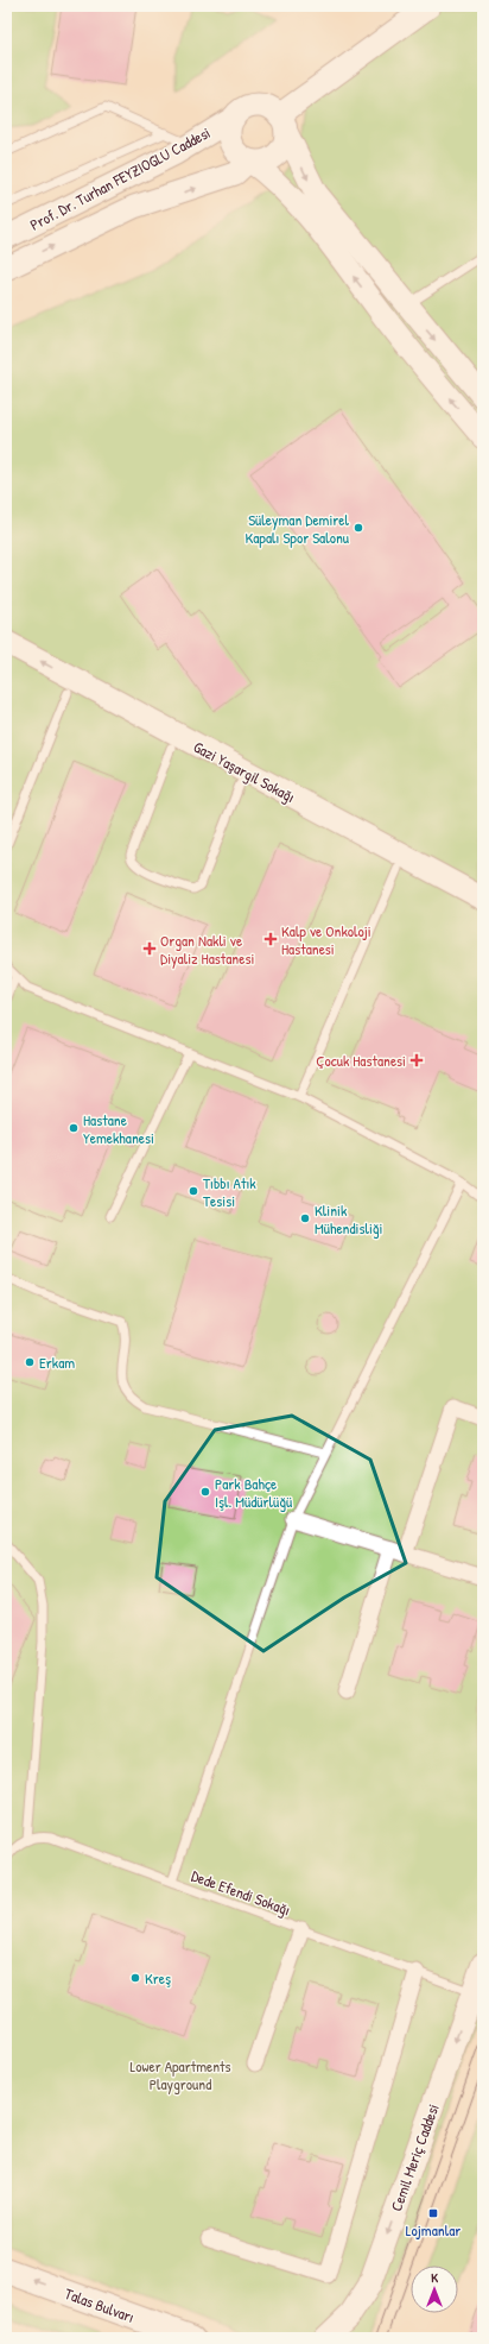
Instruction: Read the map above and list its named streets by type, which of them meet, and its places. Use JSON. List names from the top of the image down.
{
  "streets": {
    "main road": ["Talas Bulvarı"],
    "street": ["Prof. Dr. Turhan FEYZIOGLU Caddesi", "Gazi Yaşargil Sokağı", "Cemil Meriç Caddesi"],
    "lane": ["Dede Efendi Sokağı"]
  },
  "crossings": [
    ["Dede Efendi Sokağı", "Cemil Meriç Caddesi"]
  ],
  "one_way": ["Talas Bulvarı"],
  "parks": ["Lower Apartments Playground"],
  "places": {
    "other": [
      "Süleyman Demirel Kapalı Spor Salonu",
      "Hastane Yemekhanesi",
      "Tıbbı Atık Tesisi",
      "Klinik Mühendisliği",
      "Erkam",
      "Park Bahçe Işl. Müdürlüğü",
      "Kreş"
    ],
    "health": ["Kalp ve Onkoloji Hastanesi", "Organ Nakli ve Diyaliz Hastanesi", "Çocuk Hastanesi"],
    "transit": ["Lojmanlar"]
  },
  "north": "top"
}
